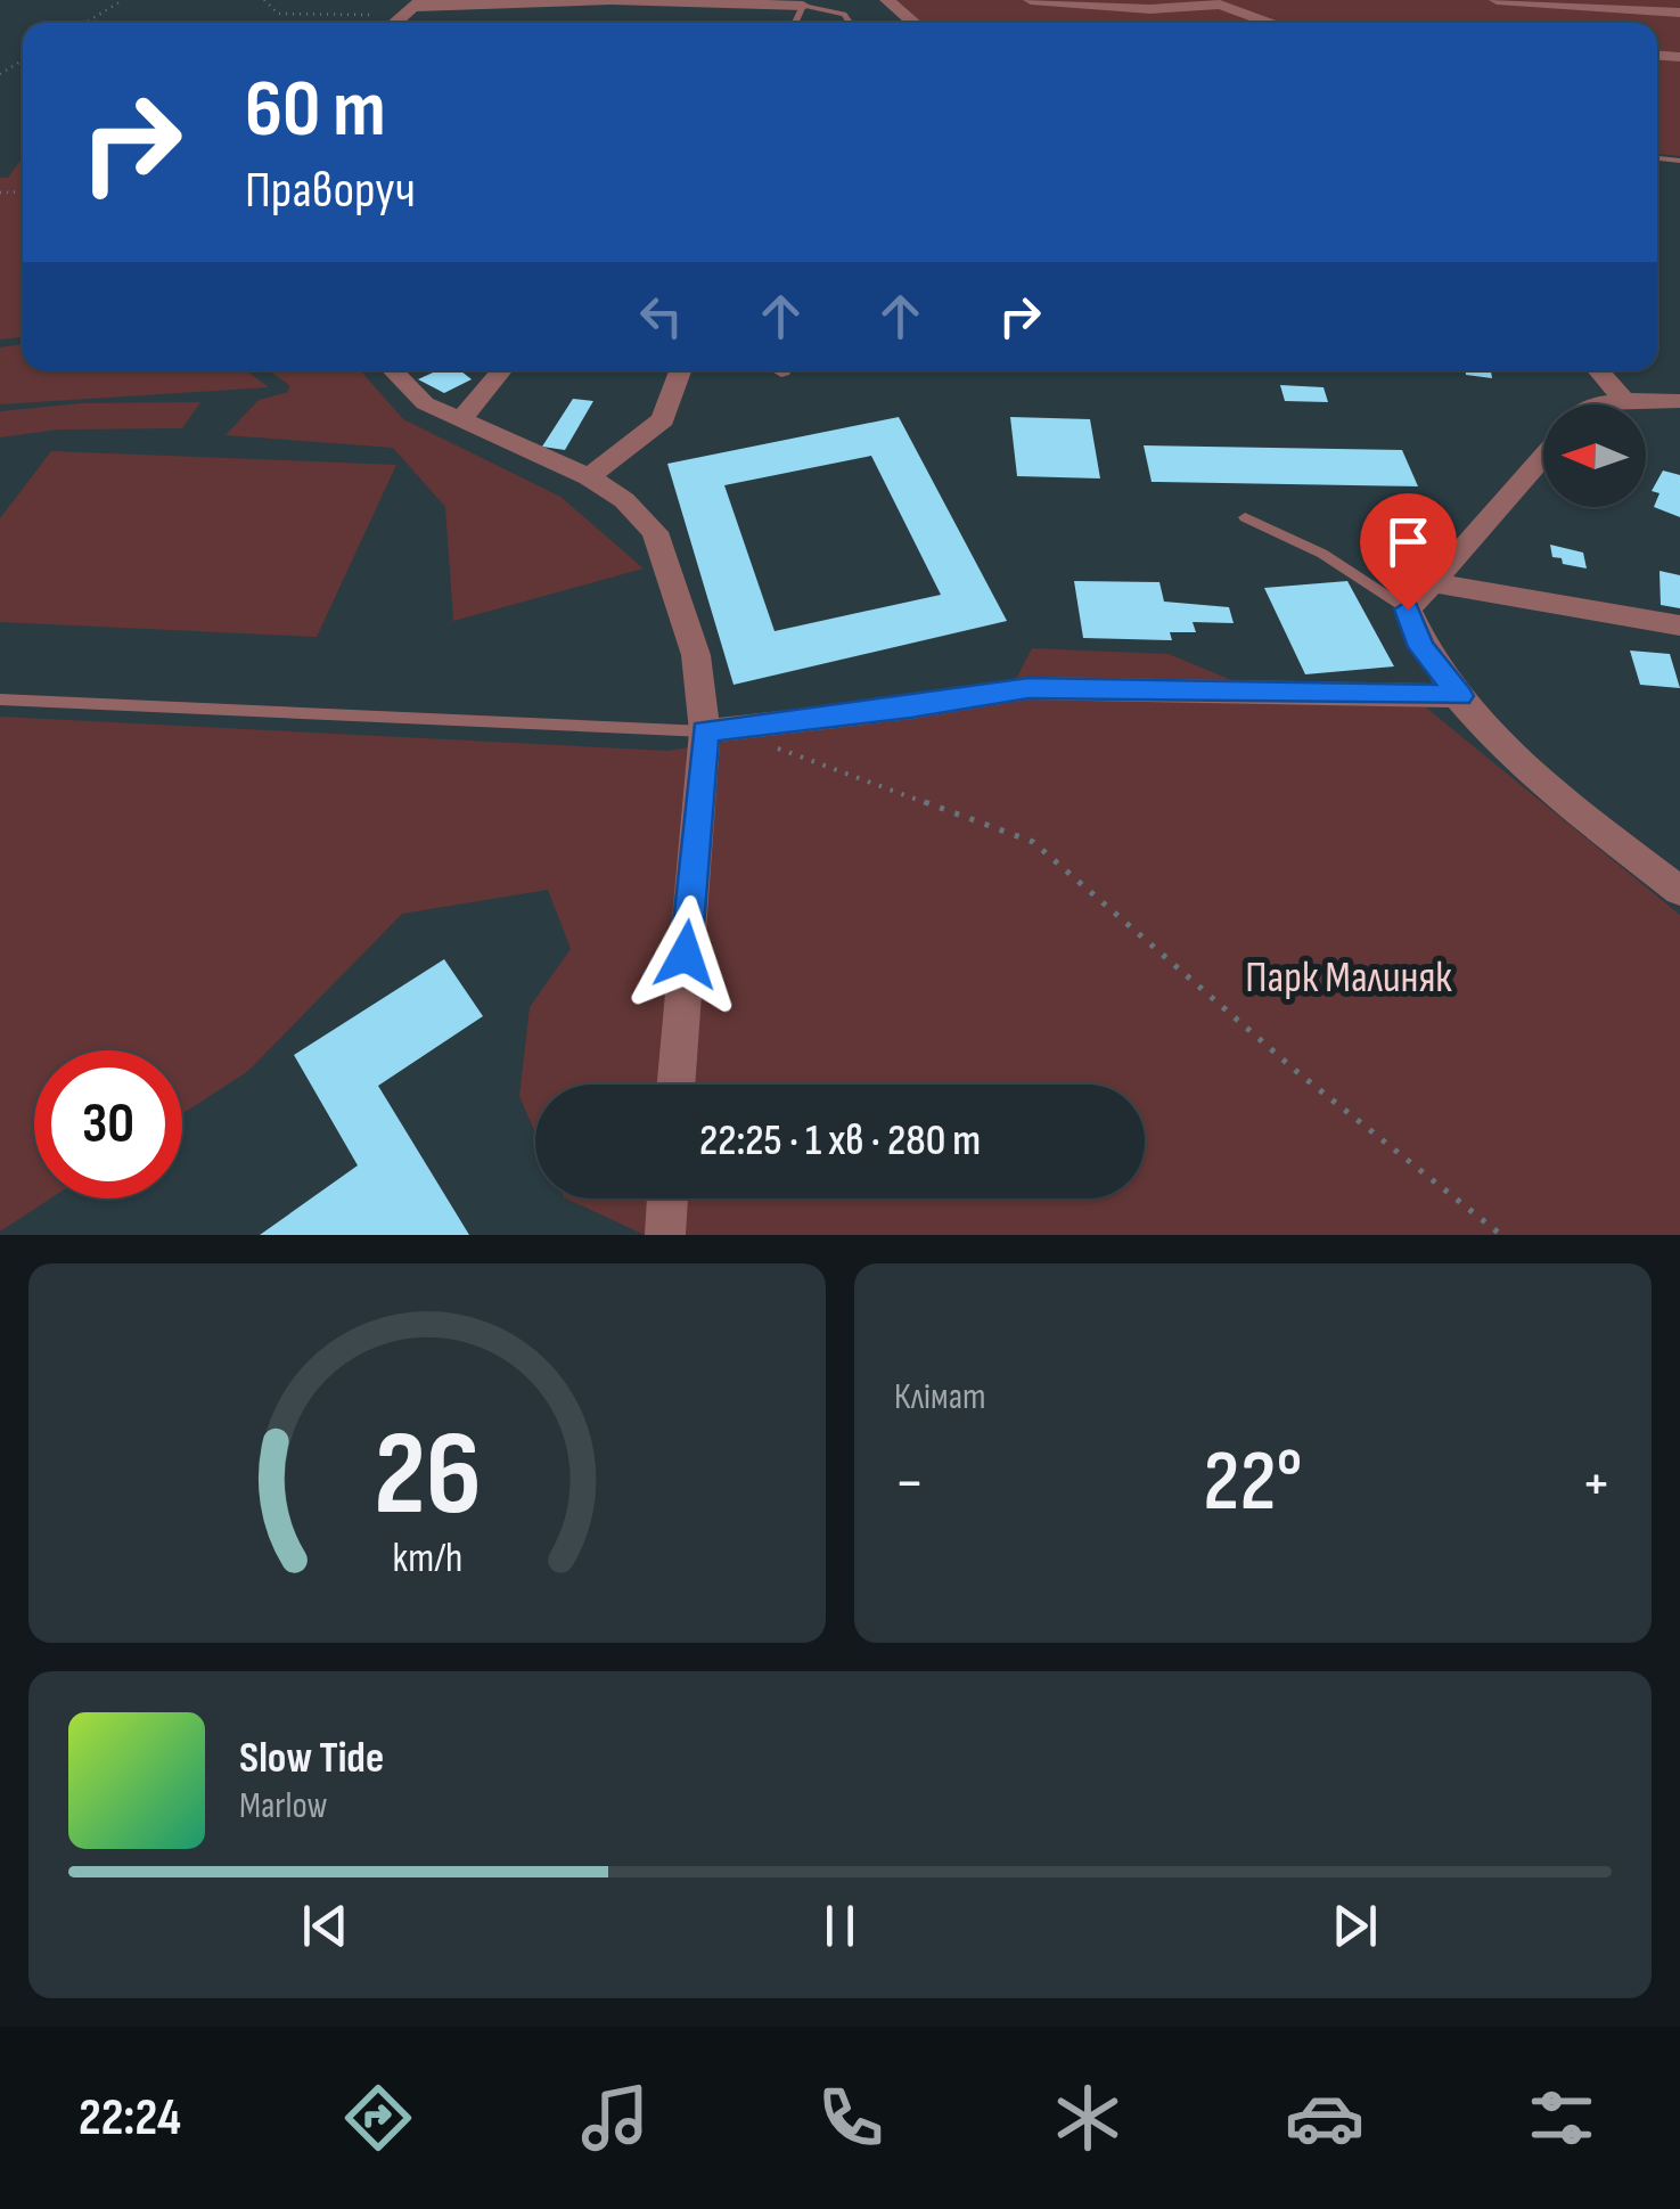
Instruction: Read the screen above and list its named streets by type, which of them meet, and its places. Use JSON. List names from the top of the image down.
{
  "parks": ["Парк Малиняк"],
  "north": "left",
  "page": {
    "turn": ["60 m", "Праворуч"],
    "limit": "30",
    "trip": "22:25 · 1 хв · 280 m",
    "tile": "Клімат",
    "heat": ["−", "22°", "+"],
    "song": ["Slow Tide", "Marlow"],
    "tabs": "22:24",
    "gauge": ["26", "km/h"]
  }
}
